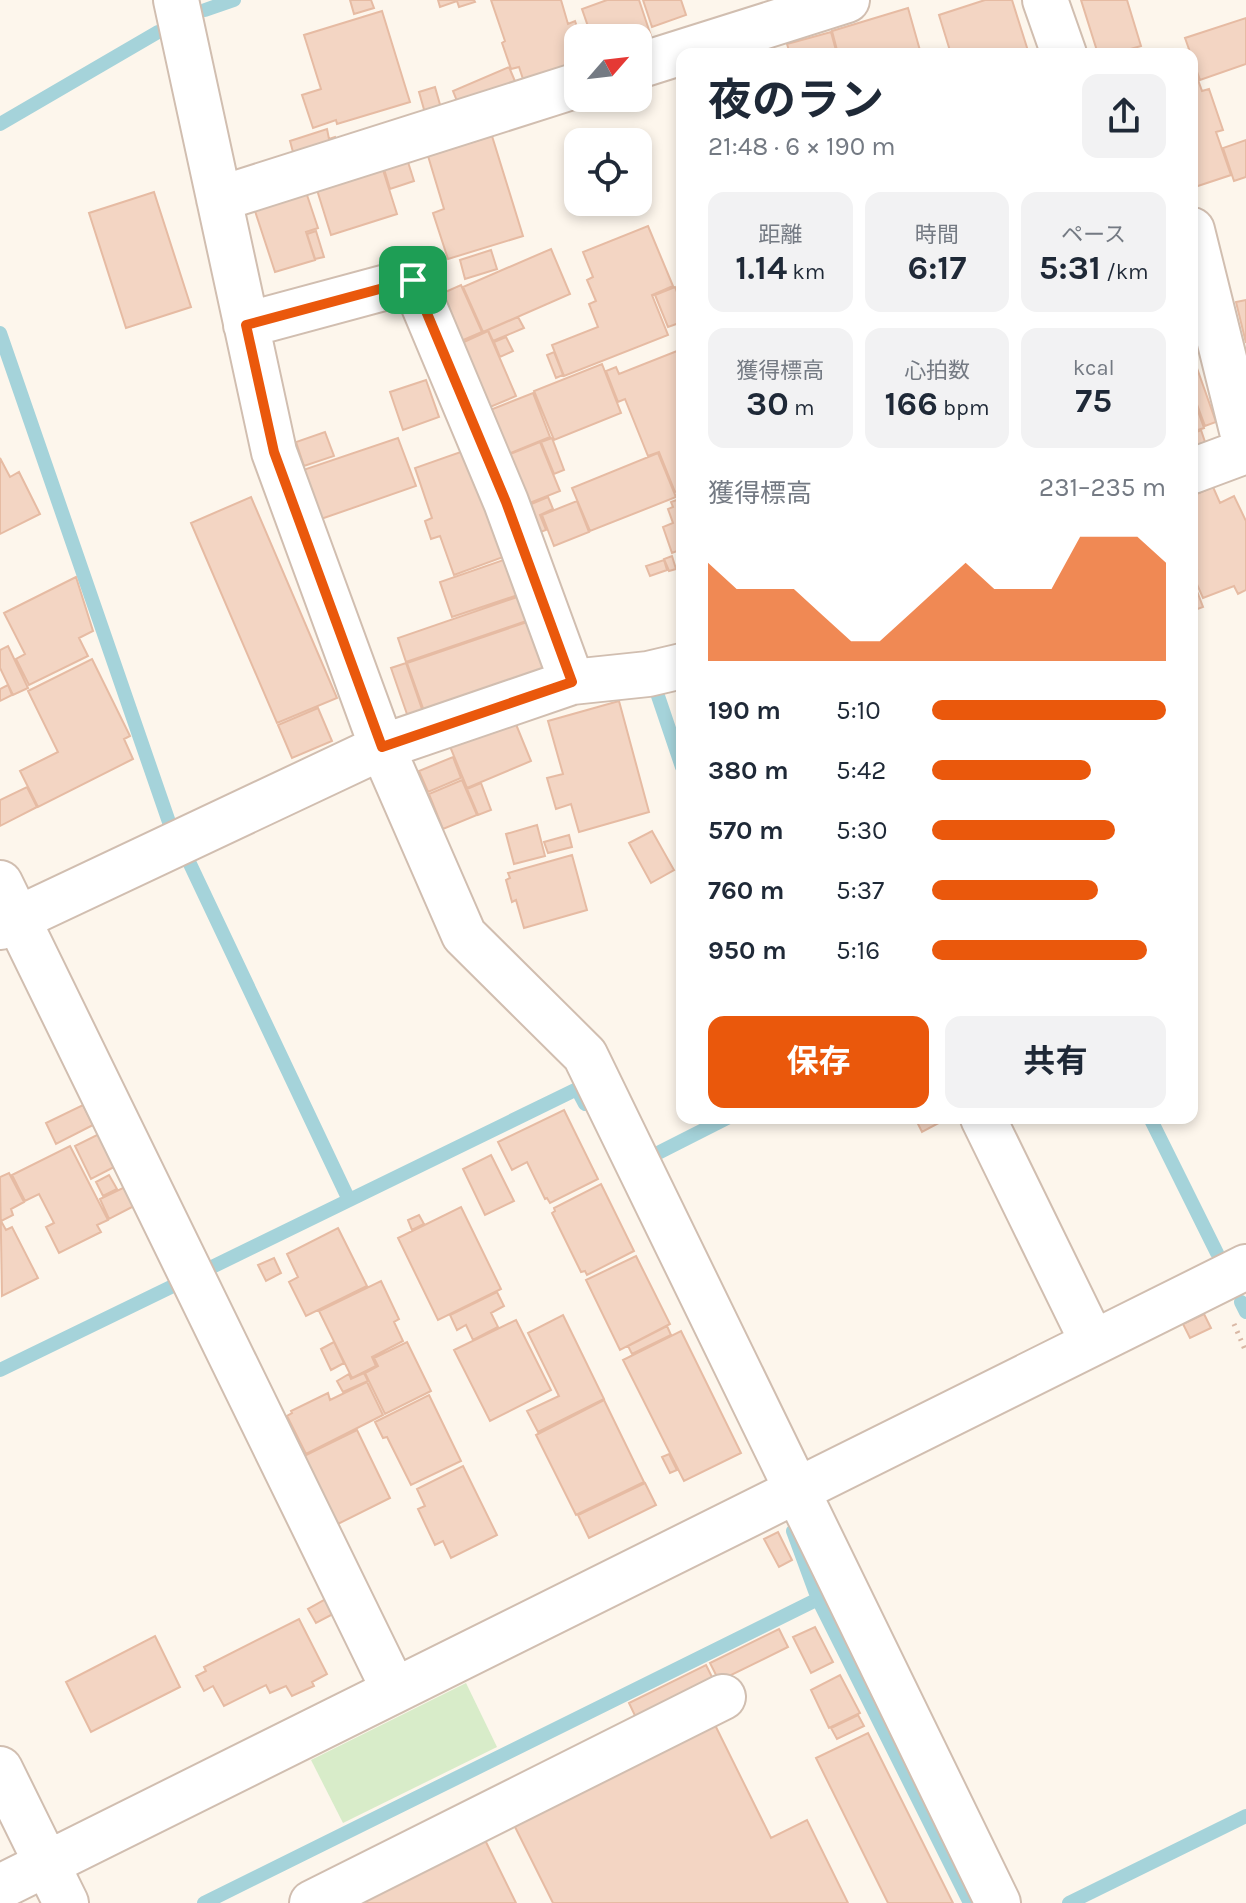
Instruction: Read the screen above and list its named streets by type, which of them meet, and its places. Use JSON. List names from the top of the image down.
{
  "north": "top right",
  "page": {
    "heading": ["夜のラン", "21:48 · 6 × 190 m"],
    "stats": [
      ["距離", "1.14 km"],
      ["時間", "6:17"],
      ["ペース", "5:31 /km"],
      ["獲得標高", "30 m"],
      ["心拍数", "166 bpm"],
      ["kcal", "75"]
    ],
    "chart": ["獲得標高", "231–235 m"],
    "list": [
      {
        "name": "190 m",
        "note": "5:10"
      },
      {
        "name": "380 m",
        "note": "5:42"
      },
      {
        "name": "570 m",
        "note": "5:30"
      },
      {
        "name": "760 m",
        "note": "5:37"
      },
      {
        "name": "950 m",
        "note": "5:16"
      }
    ],
    "buttons": ["保存", "共有"]
  }
}
